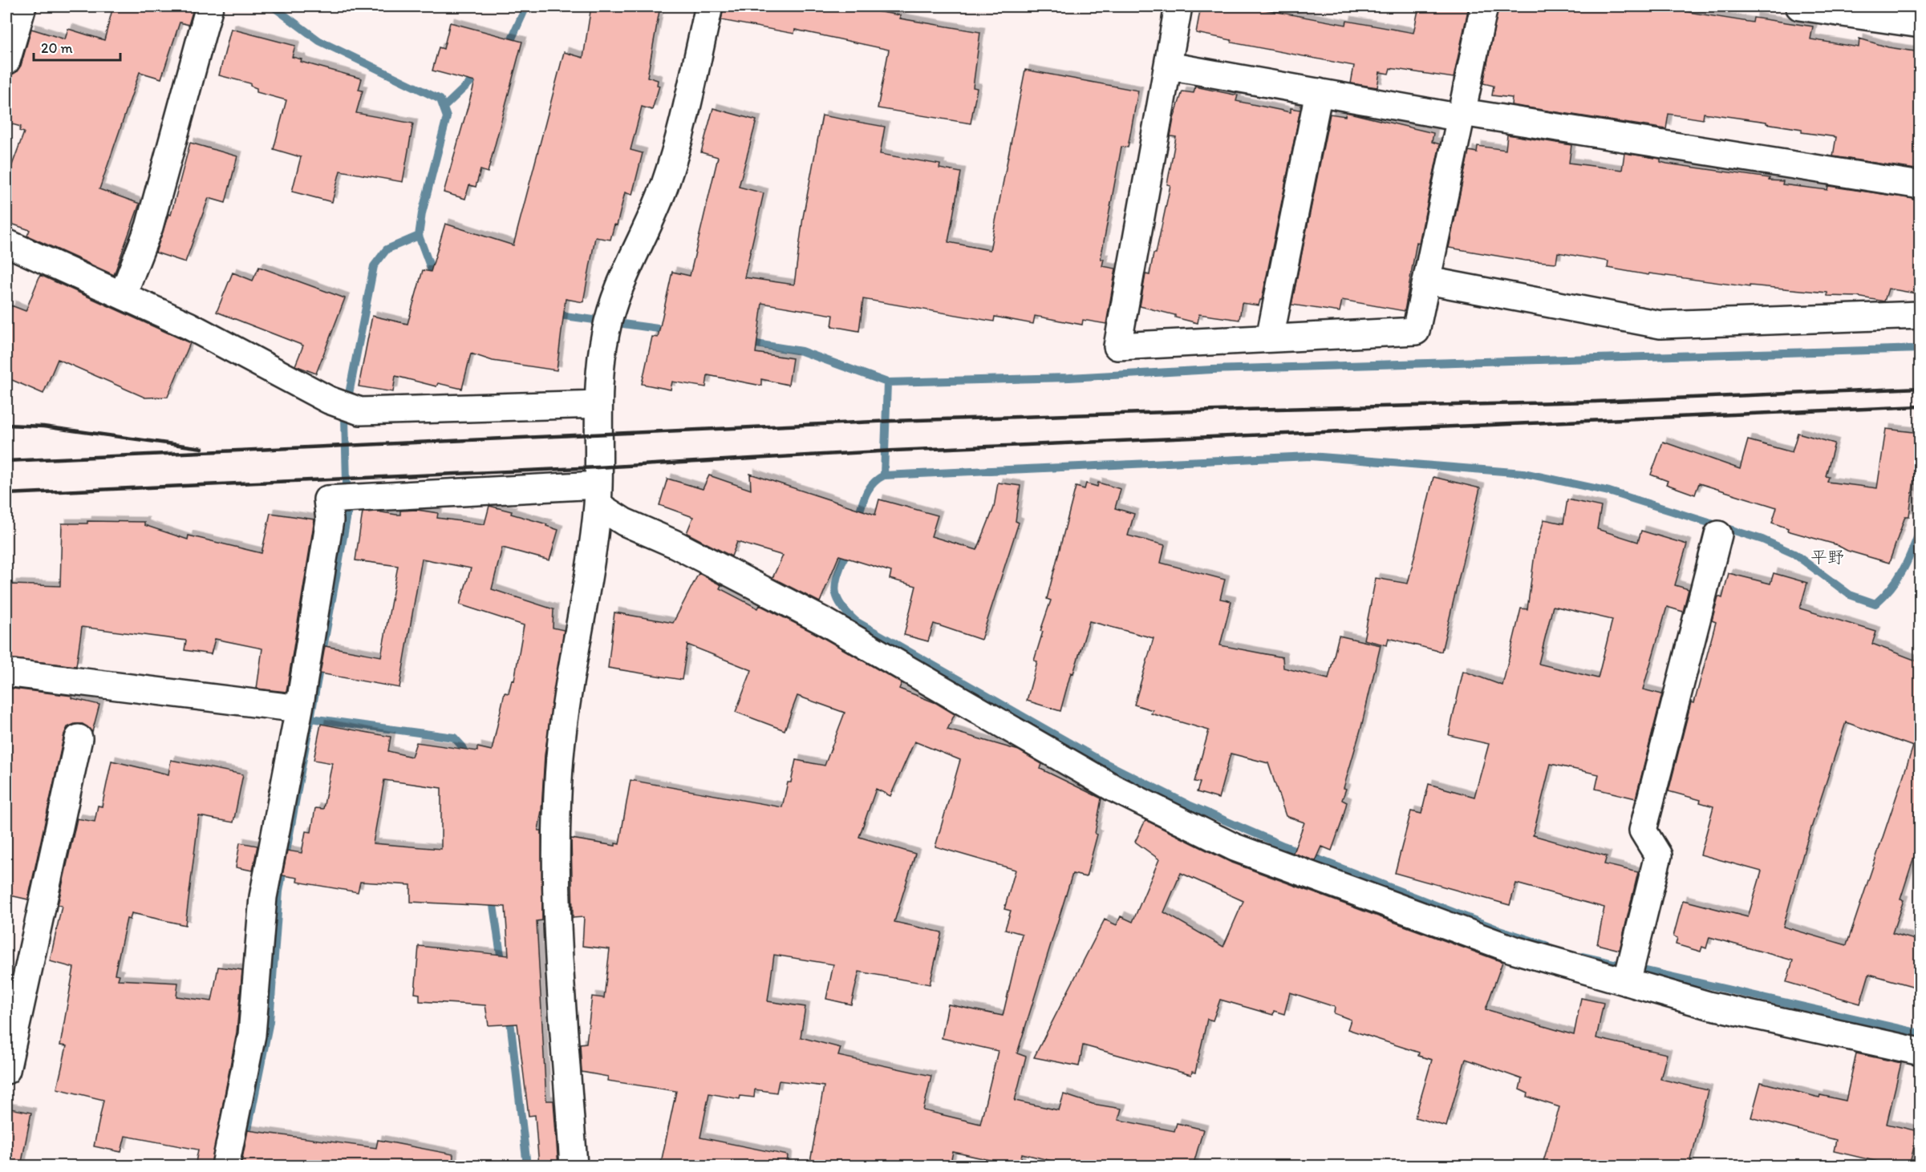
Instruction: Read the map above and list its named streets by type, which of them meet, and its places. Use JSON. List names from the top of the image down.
{
  "districts": ["平野"],
  "scale_bar": "20 m"
}
